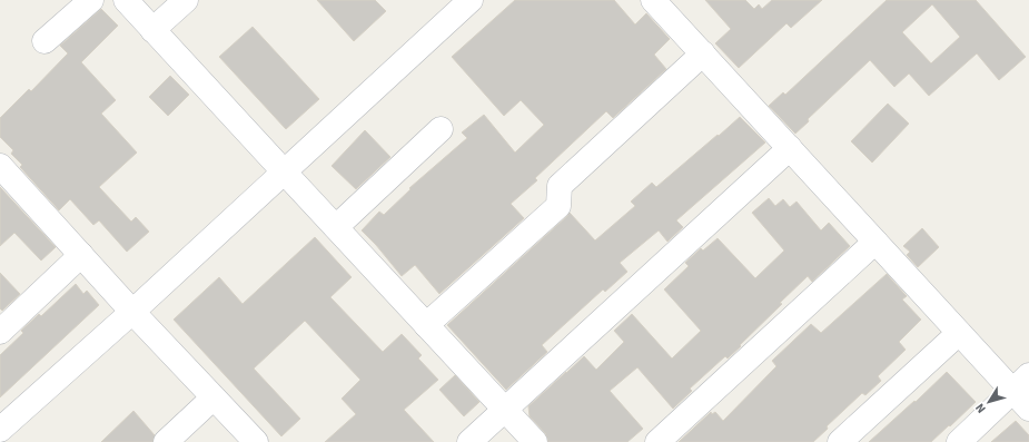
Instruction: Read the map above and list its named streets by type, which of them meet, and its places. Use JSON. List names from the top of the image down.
{
  "north": "bottom left"
}
